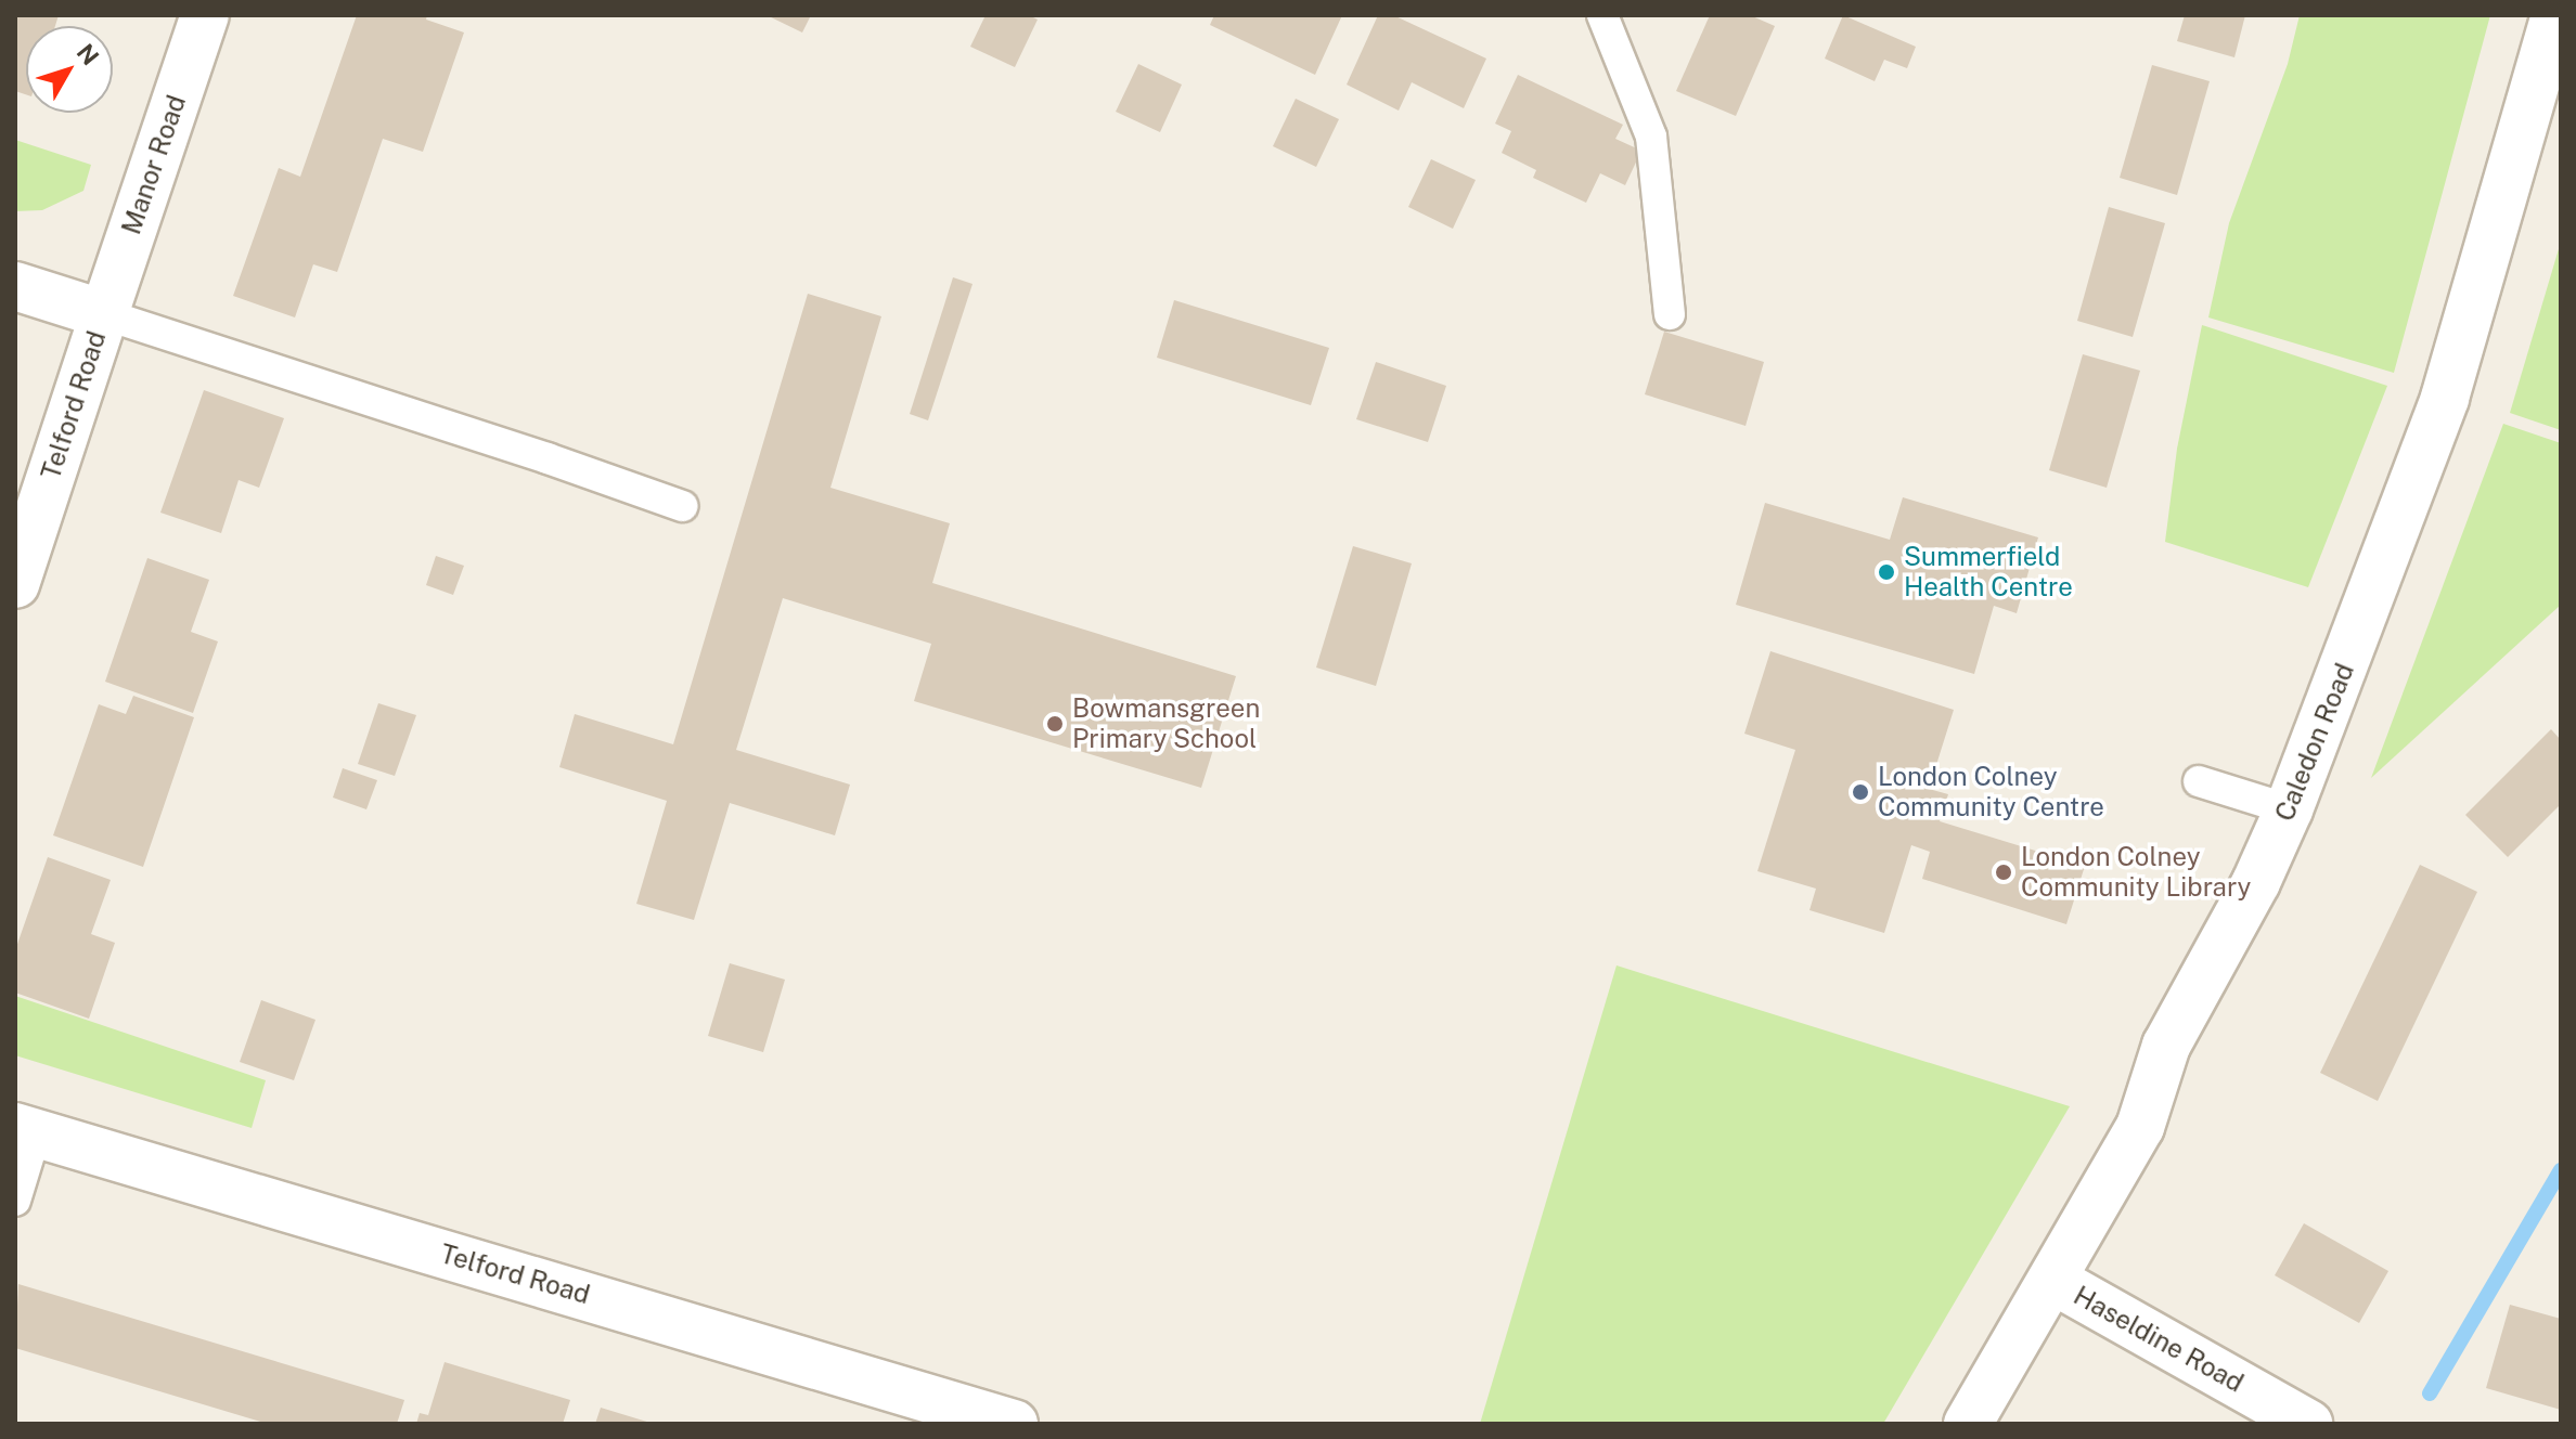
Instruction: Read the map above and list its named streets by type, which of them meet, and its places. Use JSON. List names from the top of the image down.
{
  "streets": {
    "street": [
      "Manor Road",
      "Telford Road",
      "Caledon Road",
      "Haseldine Road"
    ]
  },
  "crossings": [
    ["Manor Road", "Telford Road"],
    ["Caledon Road", "Haseldine Road"]
  ],
  "places": [
    "Summerfield Health Centre",
    "Bowmansgreen Primary School",
    "London Colney Community Centre",
    "London Colney Community Library"
  ],
  "north": "top right"
}
